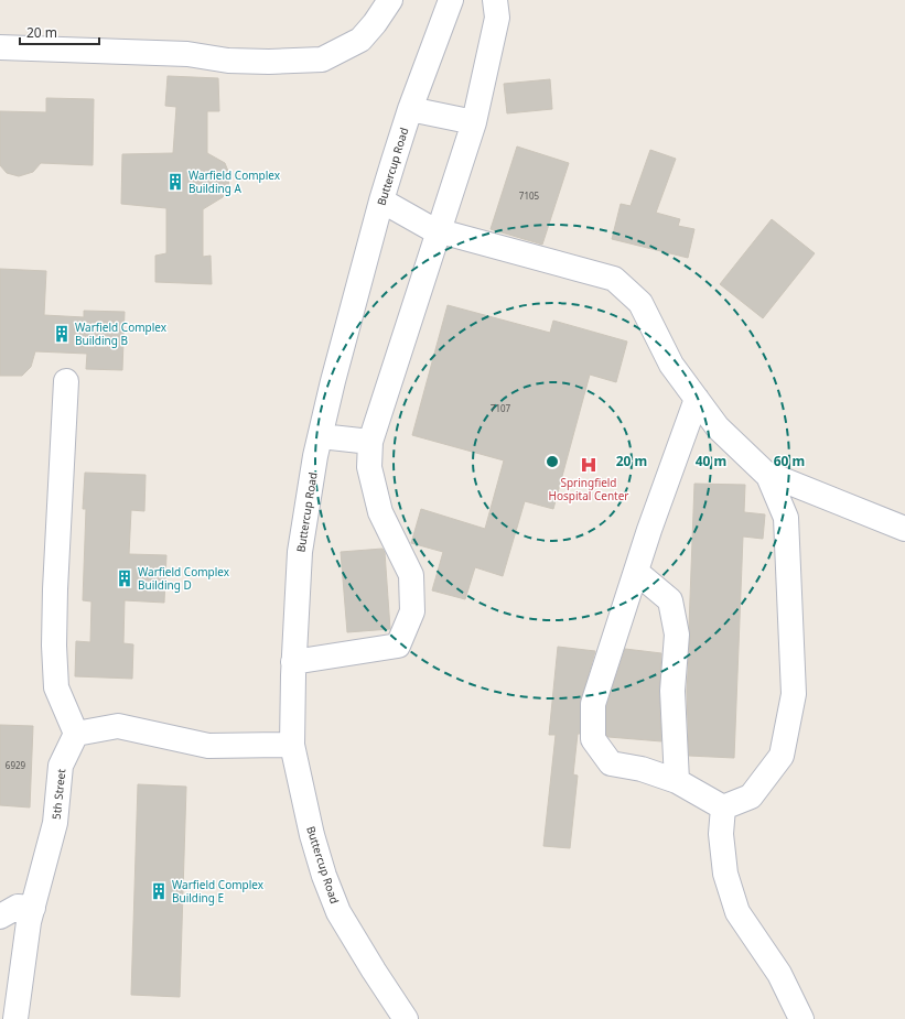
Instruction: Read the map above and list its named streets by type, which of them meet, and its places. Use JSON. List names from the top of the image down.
{
  "streets": {
    "street": ["Buttercup Road", "5th Street"]
  },
  "places": {
    "building": [
      "Warfield Complex Building A",
      "Warfield Complex Building B",
      "Warfield Complex Building D",
      "Warfield Complex Building E"
    ],
    "hospital": ["Springfield Hospital Center"]
  },
  "house_numbers": ["7105", "7107", "6929"],
  "scale_bar": "20 m",
  "rings": ["20 m", "40 m", "60 m"]
}
